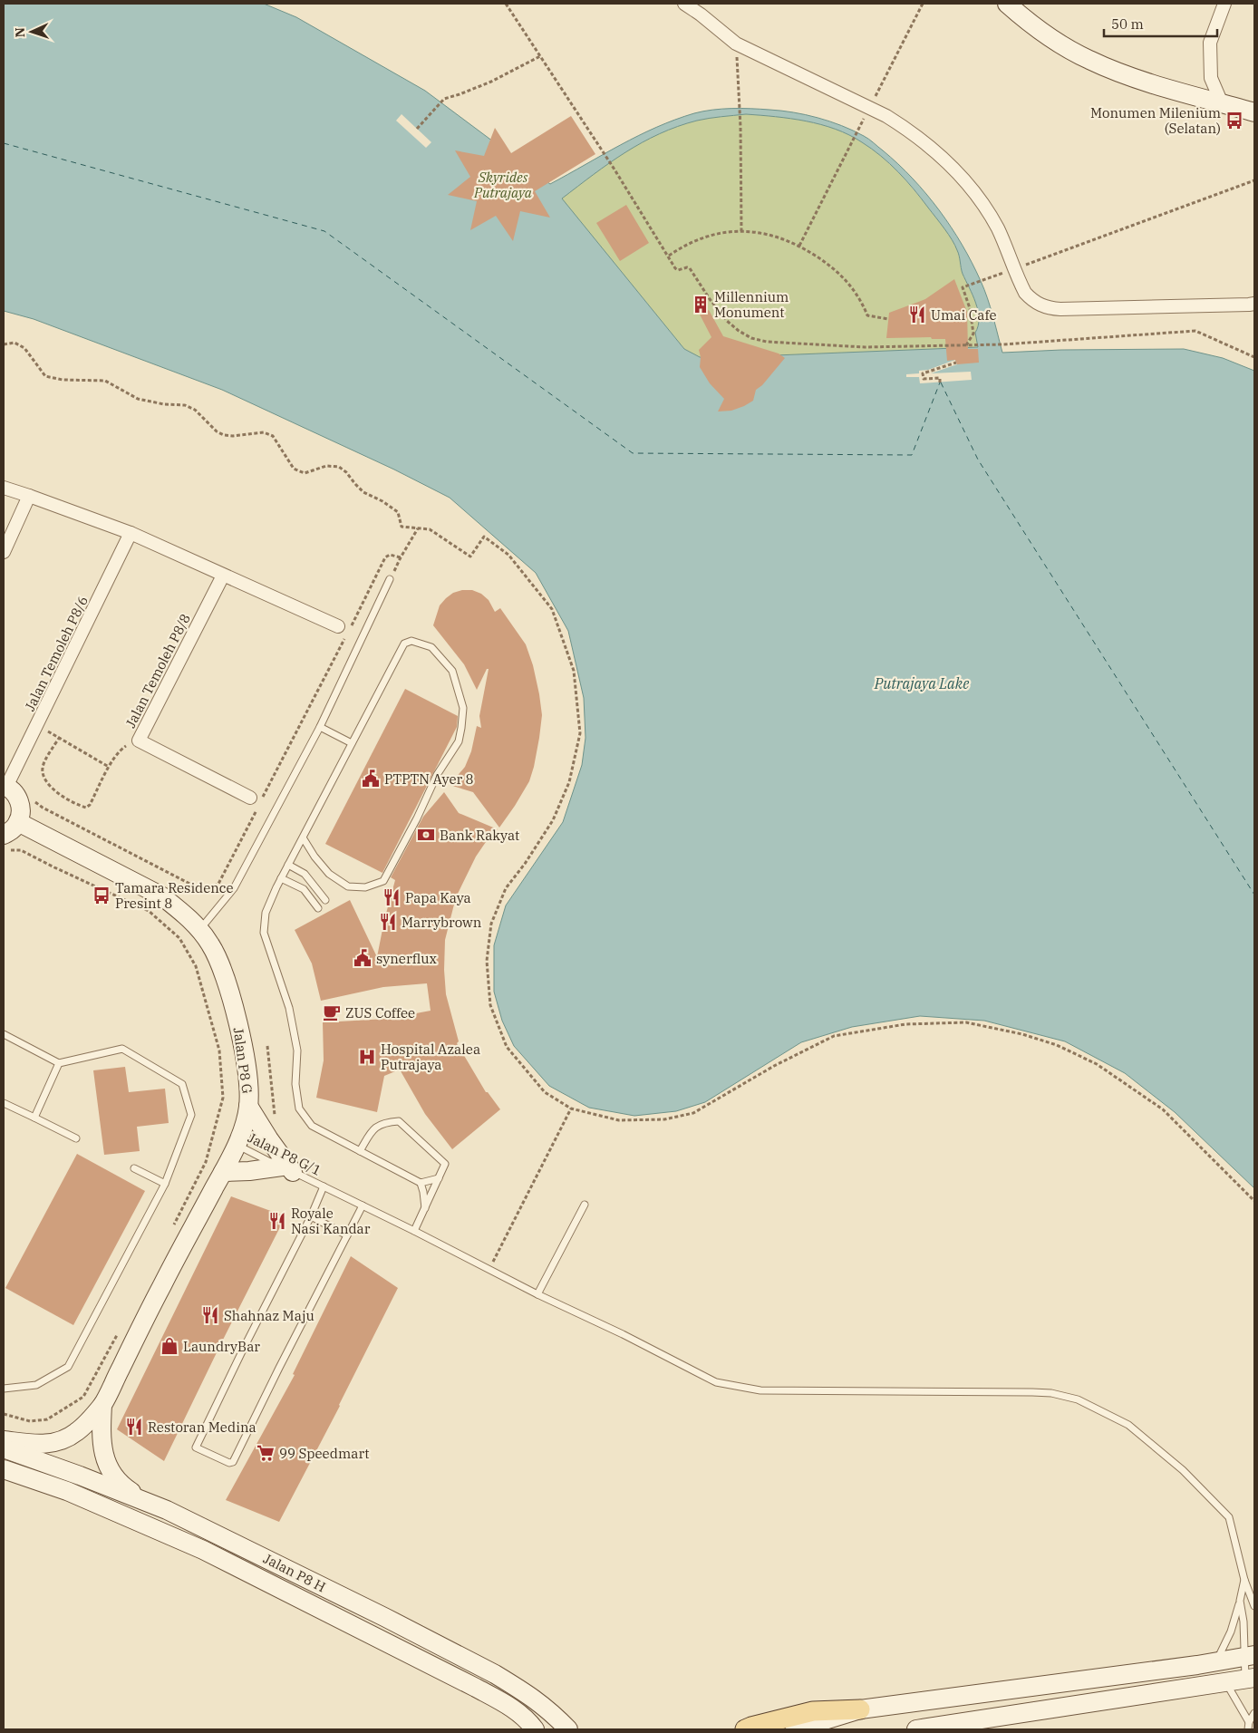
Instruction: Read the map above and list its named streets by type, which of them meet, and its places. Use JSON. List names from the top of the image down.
{
  "streets": {
    "street": [
      "Jalan Temoleh P8/6",
      "Jalan Temoleh P8/8",
      "Jalan P8 G",
      "Jalan P8 H"
    ],
    "lane": ["Jalan P8 G/1"]
  },
  "crossings": [
    ["Jalan P8 G", "Jalan P8 G/1"],
    ["Jalan P8 G", "Jalan P8 H"]
  ],
  "water": ["Putrajaya Lake"],
  "parks": ["Skyrides Putrajaya"],
  "places": {
    "bus stop": ["Monumen Milenium (Selatan)", "Tamara Residence Presint 8"],
    "building": ["Millennium Monument"],
    "restaurant": [
      "Umai Cafe",
      "Papa Kaya",
      "Marrybrown",
      "Royale Nasi Kandar",
      "Shahnaz Maju",
      "Restoran Medina"
    ],
    "public building": ["PTPTN Ayer 8", "synerflux"],
    "bank": ["Bank Rakyat"],
    "cafe": ["ZUS Coffee"],
    "hospital": ["Hospital Azalea Putrajaya"],
    "shop": ["LaundryBar"],
    "supermarket": ["99 Speedmart"]
  },
  "scale_bar": "50 m",
  "north": "left"
}
